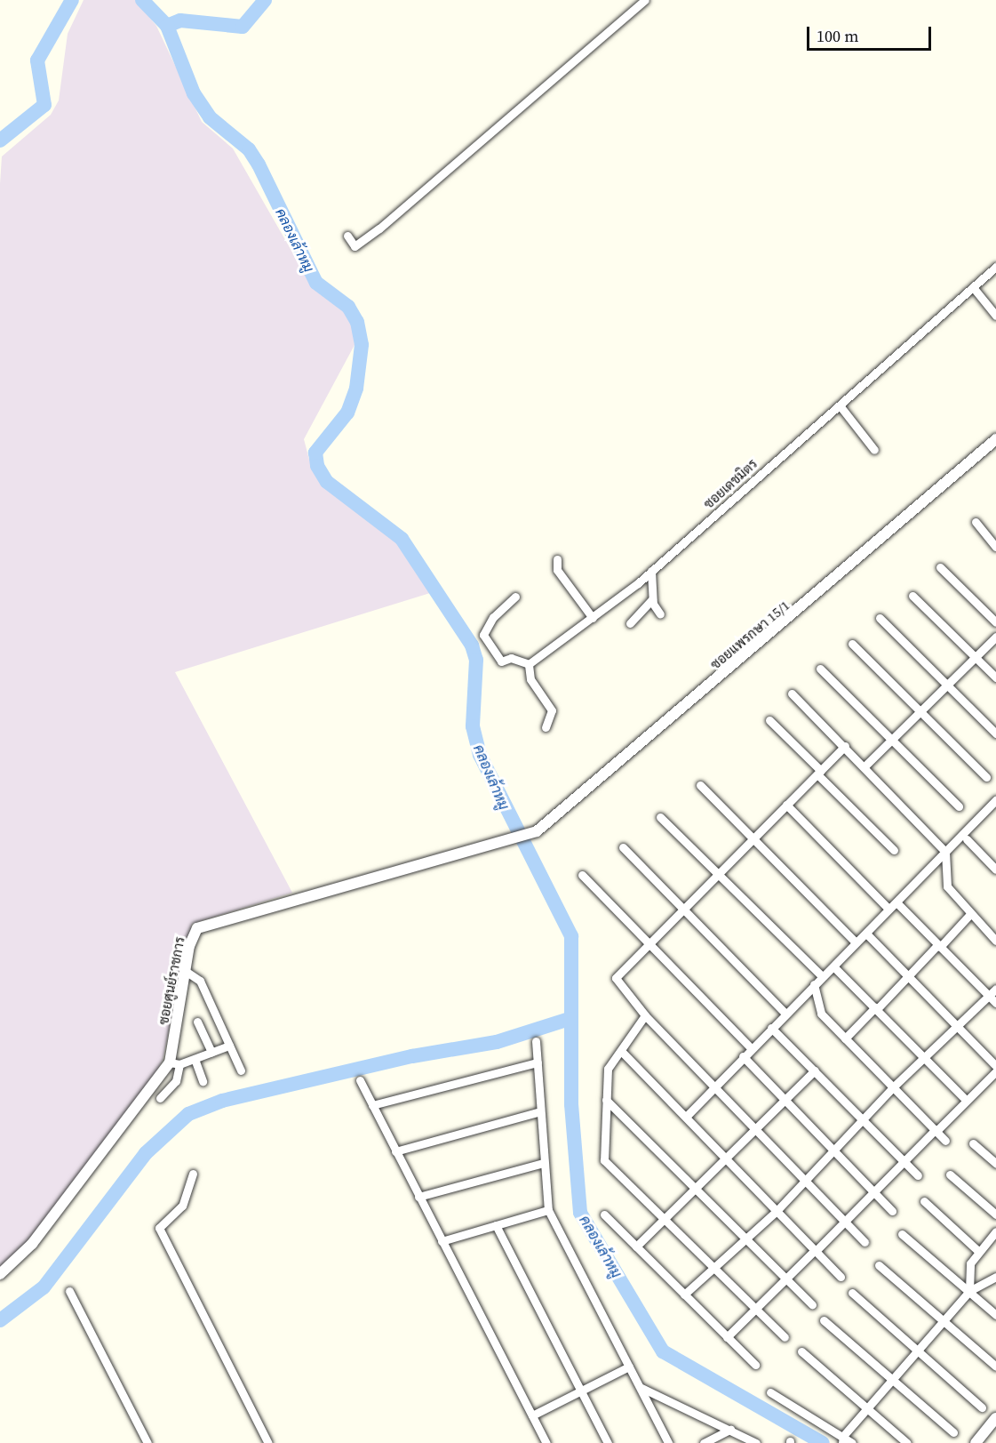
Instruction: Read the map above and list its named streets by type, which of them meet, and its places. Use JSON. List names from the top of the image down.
{
  "streets": {
    "street": ["ซอยเดชมิตร", "ซอยแพรกษา 15/1", "ซอยศูนย์ราชการ"]
  },
  "crossings": [
    ["ซอยแพรกษา 15/1", "ซอยศูนย์ราชการ"]
  ],
  "water": ["คลองเล้าหมู"],
  "scale_bar": "100 m"
}
